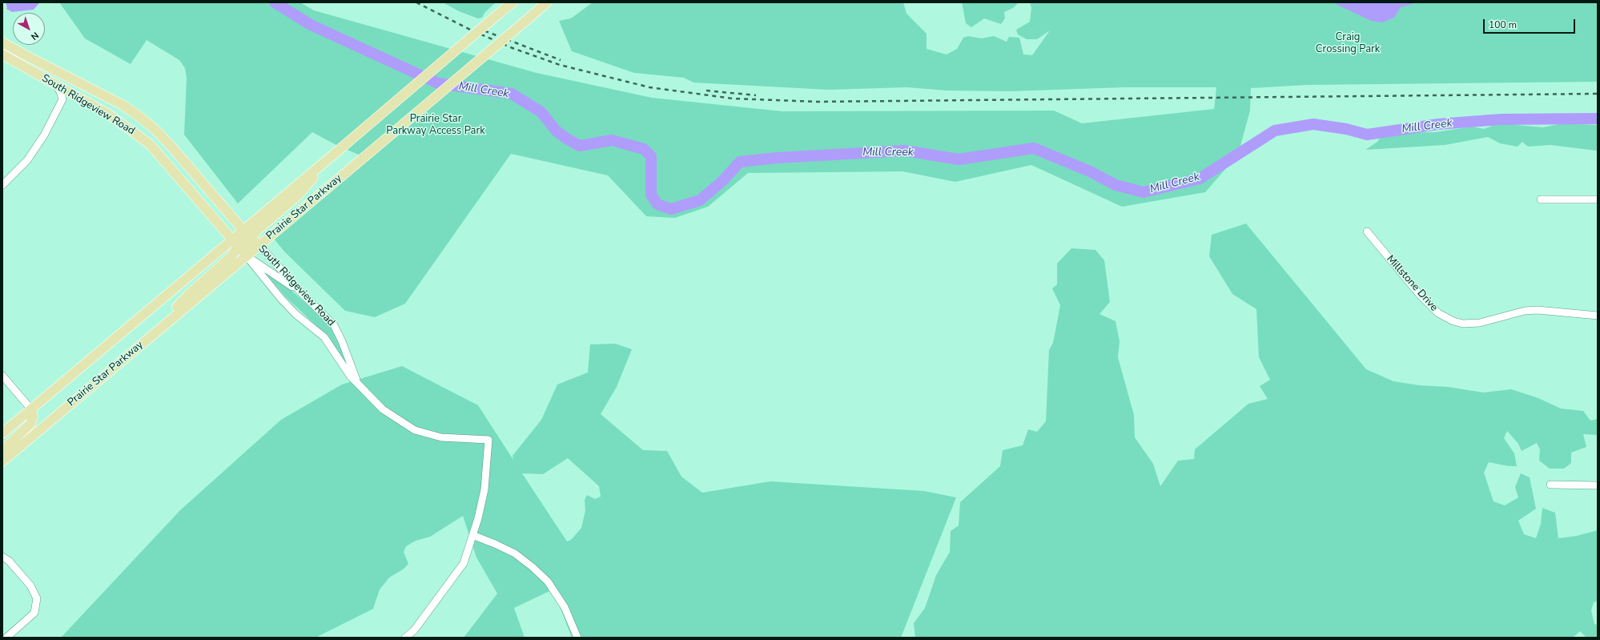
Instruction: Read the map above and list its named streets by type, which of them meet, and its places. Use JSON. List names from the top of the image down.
{
  "streets": {
    "main road": ["South Ridgeview Road", "Prairie Star Parkway"],
    "street": ["Millstone Drive"]
  },
  "crossings": [
    ["South Ridgeview Road", "Prairie Star Parkway"]
  ],
  "water": ["Mill Creek"],
  "parks": ["Craig Crossing Park", "Prairie Star Parkway Access Park"],
  "scale_bar": "100 m",
  "north": "bottom right"
}
